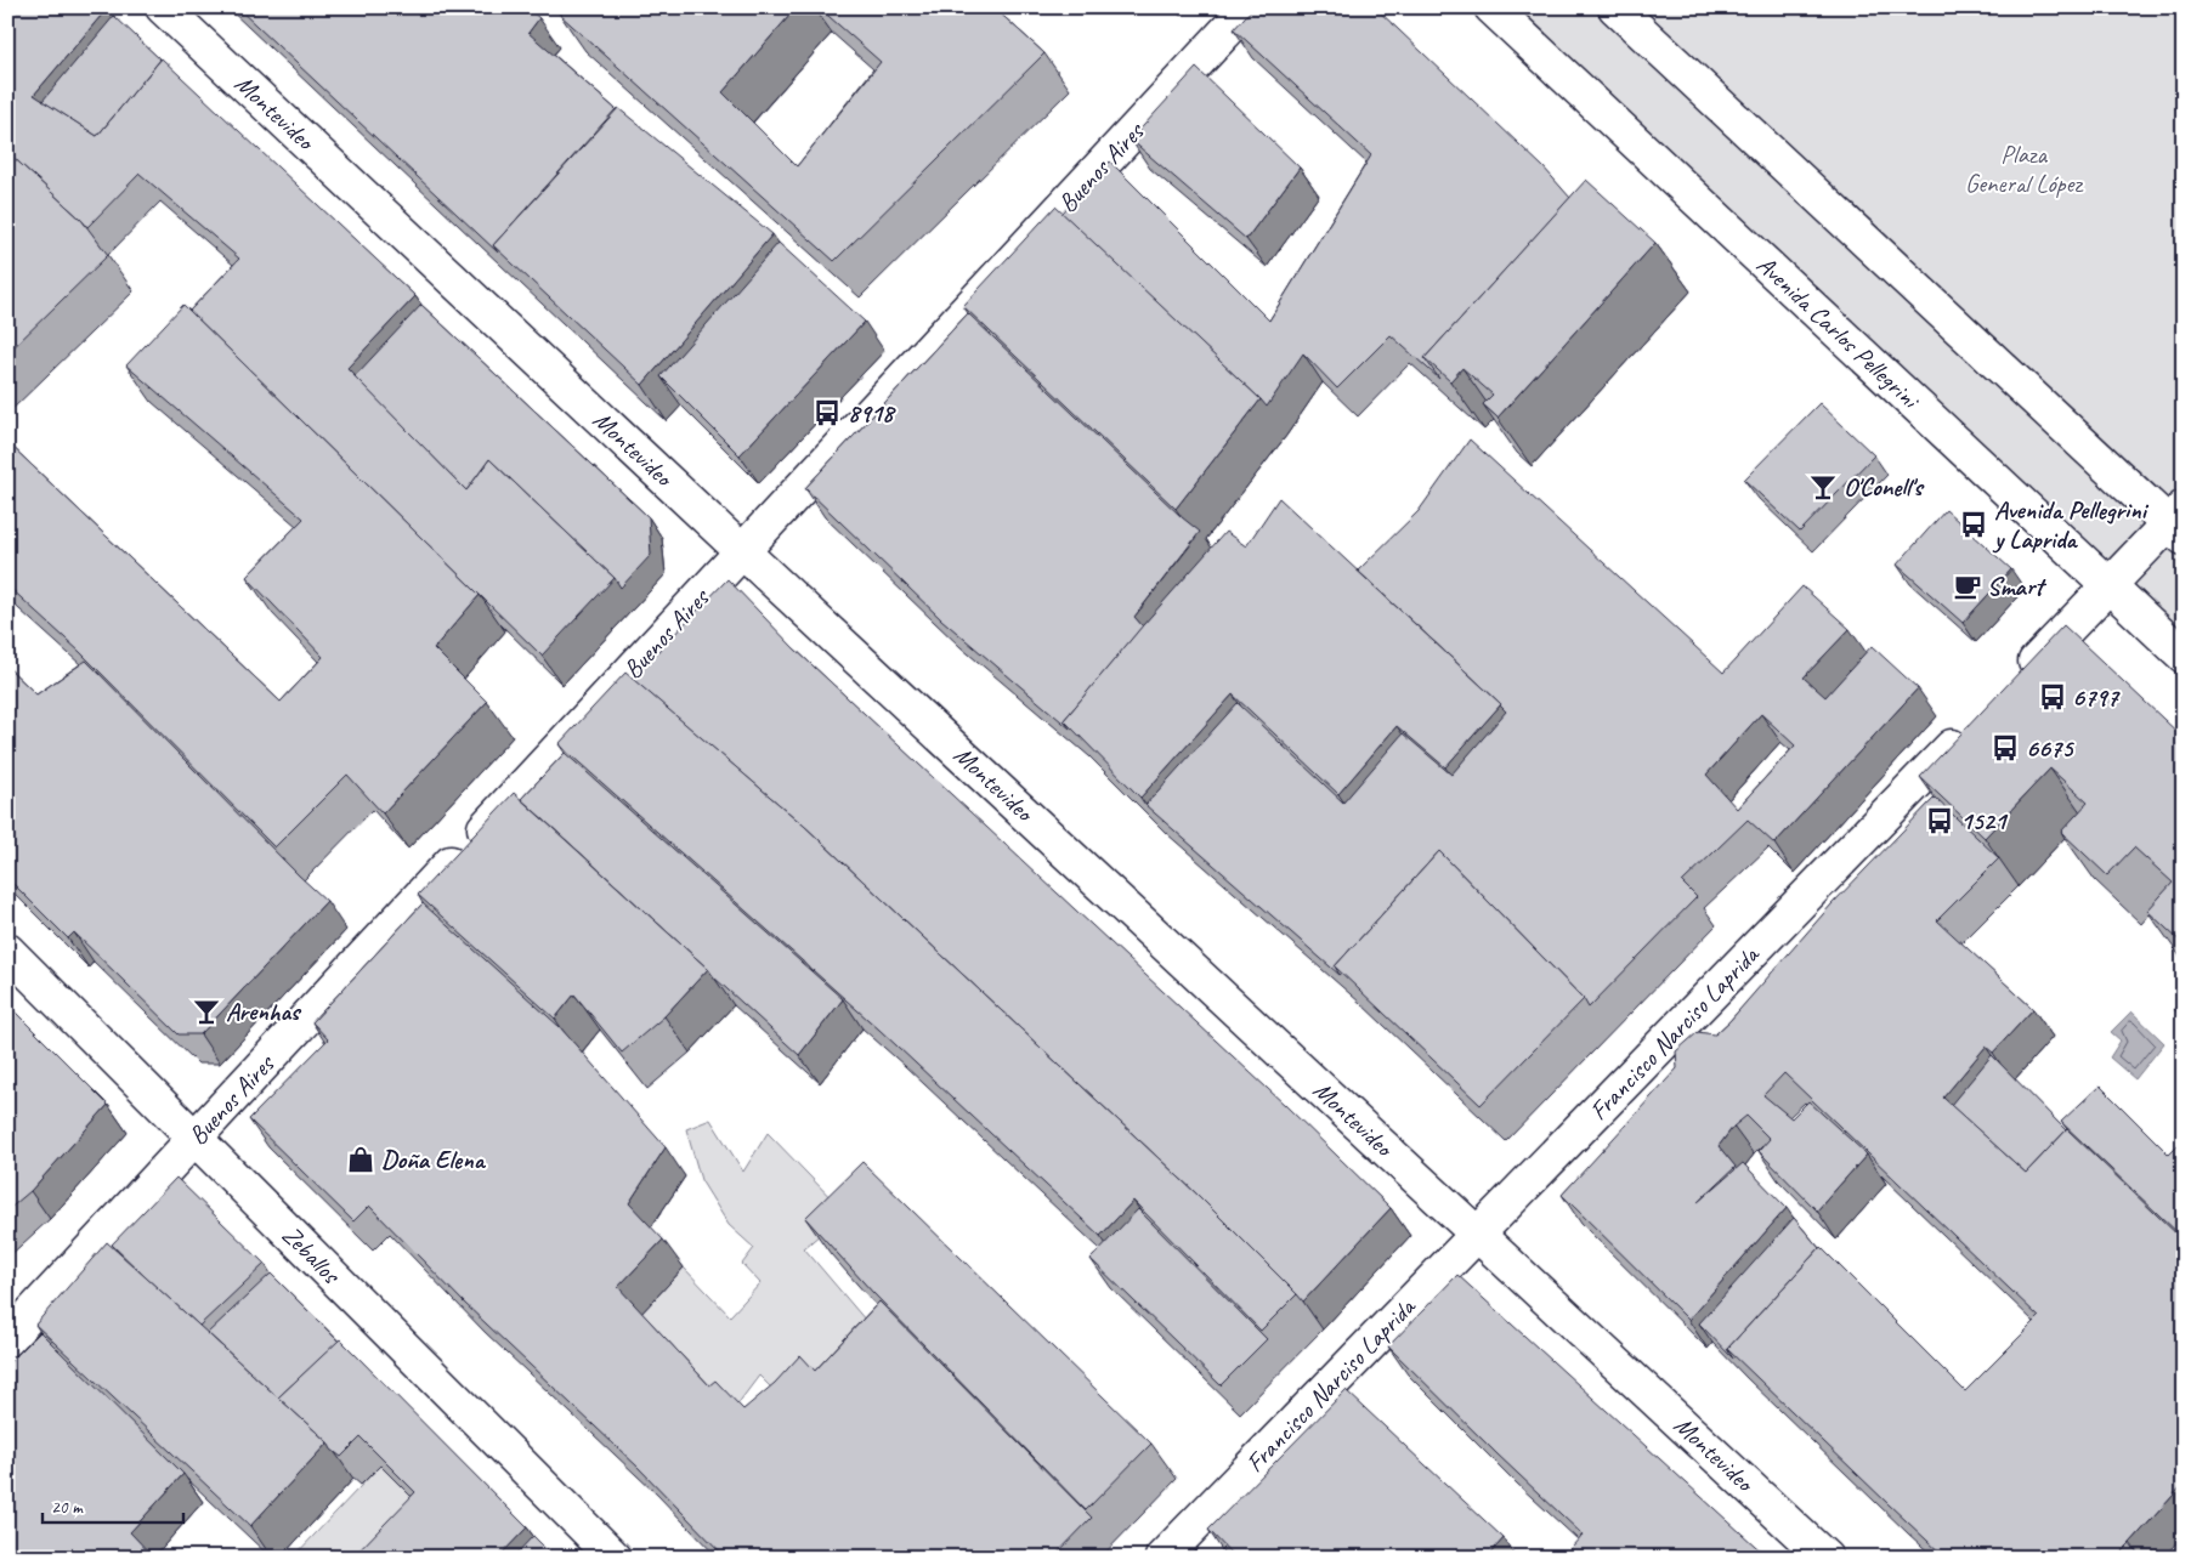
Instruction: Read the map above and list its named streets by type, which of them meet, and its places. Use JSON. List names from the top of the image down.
{
  "streets": {
    "street": [
      "Montevideo",
      "Buenos Aires",
      "Avenida Carlos Pellegrini",
      "Francisco Narciso Laprida",
      "Zeballos"
    ]
  },
  "crossings": [
    ["Montevideo", "Buenos Aires"],
    ["Montevideo", "Francisco Narciso Laprida"],
    ["Buenos Aires", "Zeballos"]
  ],
  "parks": ["Plaza General López"],
  "places": {
    "bus stop": [
      "8918",
      "Avenida Pellegrini y Laprida",
      "6797",
      "6675",
      "1521"
    ],
    "bar": ["O'Conell's", "Arenhas"],
    "cafe": ["Smart"],
    "shop": ["Doña Elena"]
  },
  "scale_bar": "20 m"
}
